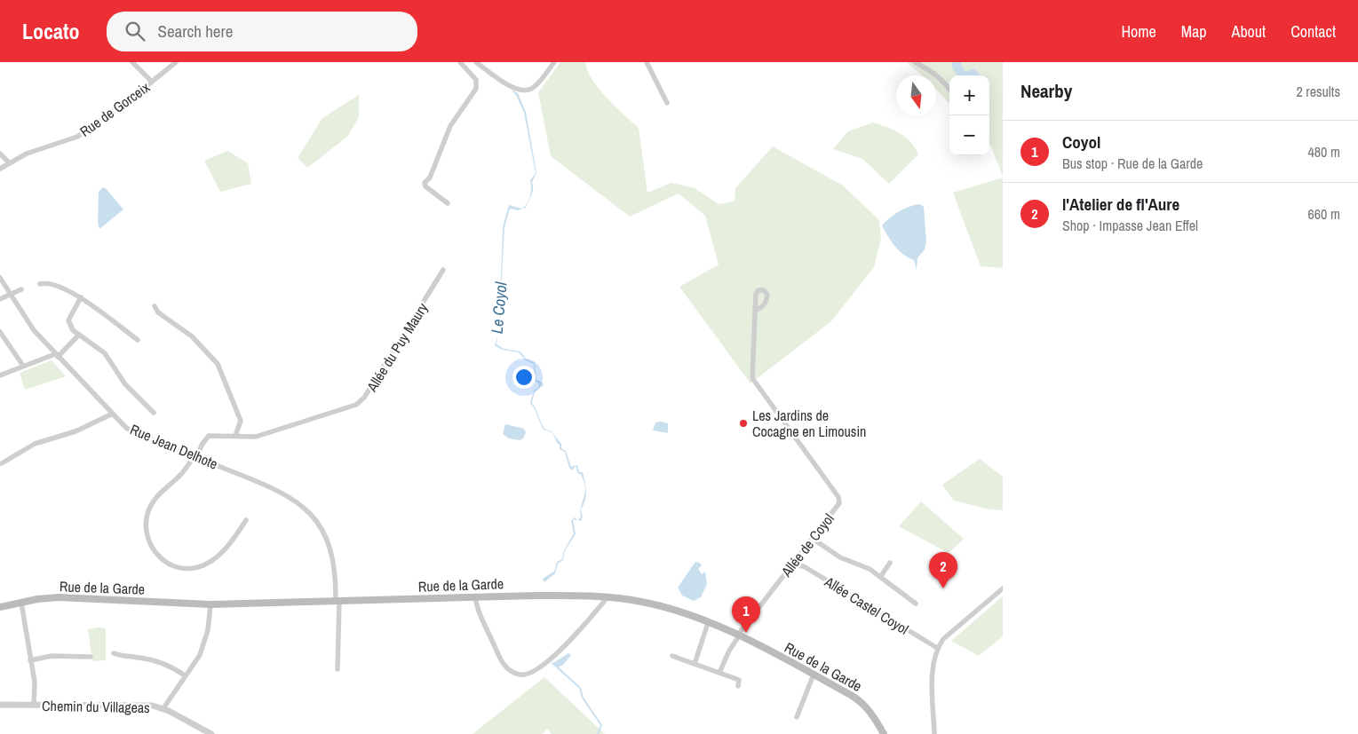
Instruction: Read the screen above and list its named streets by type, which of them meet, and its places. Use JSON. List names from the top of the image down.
{
  "streets": {
    "main road": ["Rue de la Garde"],
    "street": [
      "Rue de Gorceix",
      "Allée du Puy Maury",
      "Rue Jean Delhote",
      "Allée de Coyol",
      "Allée Castel Coyol",
      "Chemin du Villageas"
    ]
  },
  "crossings": [
    ["Allée du Puy Maury", "Rue Jean Delhote"],
    ["Rue Jean Delhote", "Rue de la Garde"],
    ["Allée de Coyol", "Rue de la Garde"],
    ["Allée de Coyol", "Allée Castel Coyol"]
  ],
  "water": ["Le Coyol"],
  "places": ["Les Jardins de Cocagne en Limousin"],
  "north": "bottom",
  "page": {
    "header": "Locato",
    "search": "Search here",
    "nav": [
      "Home",
      "Map",
      "About",
      "Contact"
    ],
    "heading": ["Nearby", "2 results"],
    "map_buttons": ["+", "−"],
    "list": [
      {
        "mark": "1",
        "name": "Coyol",
        "note": "Bus stop · Rue de la Garde",
        "value": "480 m"
      },
      {
        "mark": "2",
        "name": "l'Atelier de fl'Aure",
        "note": "Shop · Impasse Jean Effel",
        "value": "660 m"
      }
    ],
    "pins": ["2", "1"]
  }
}
